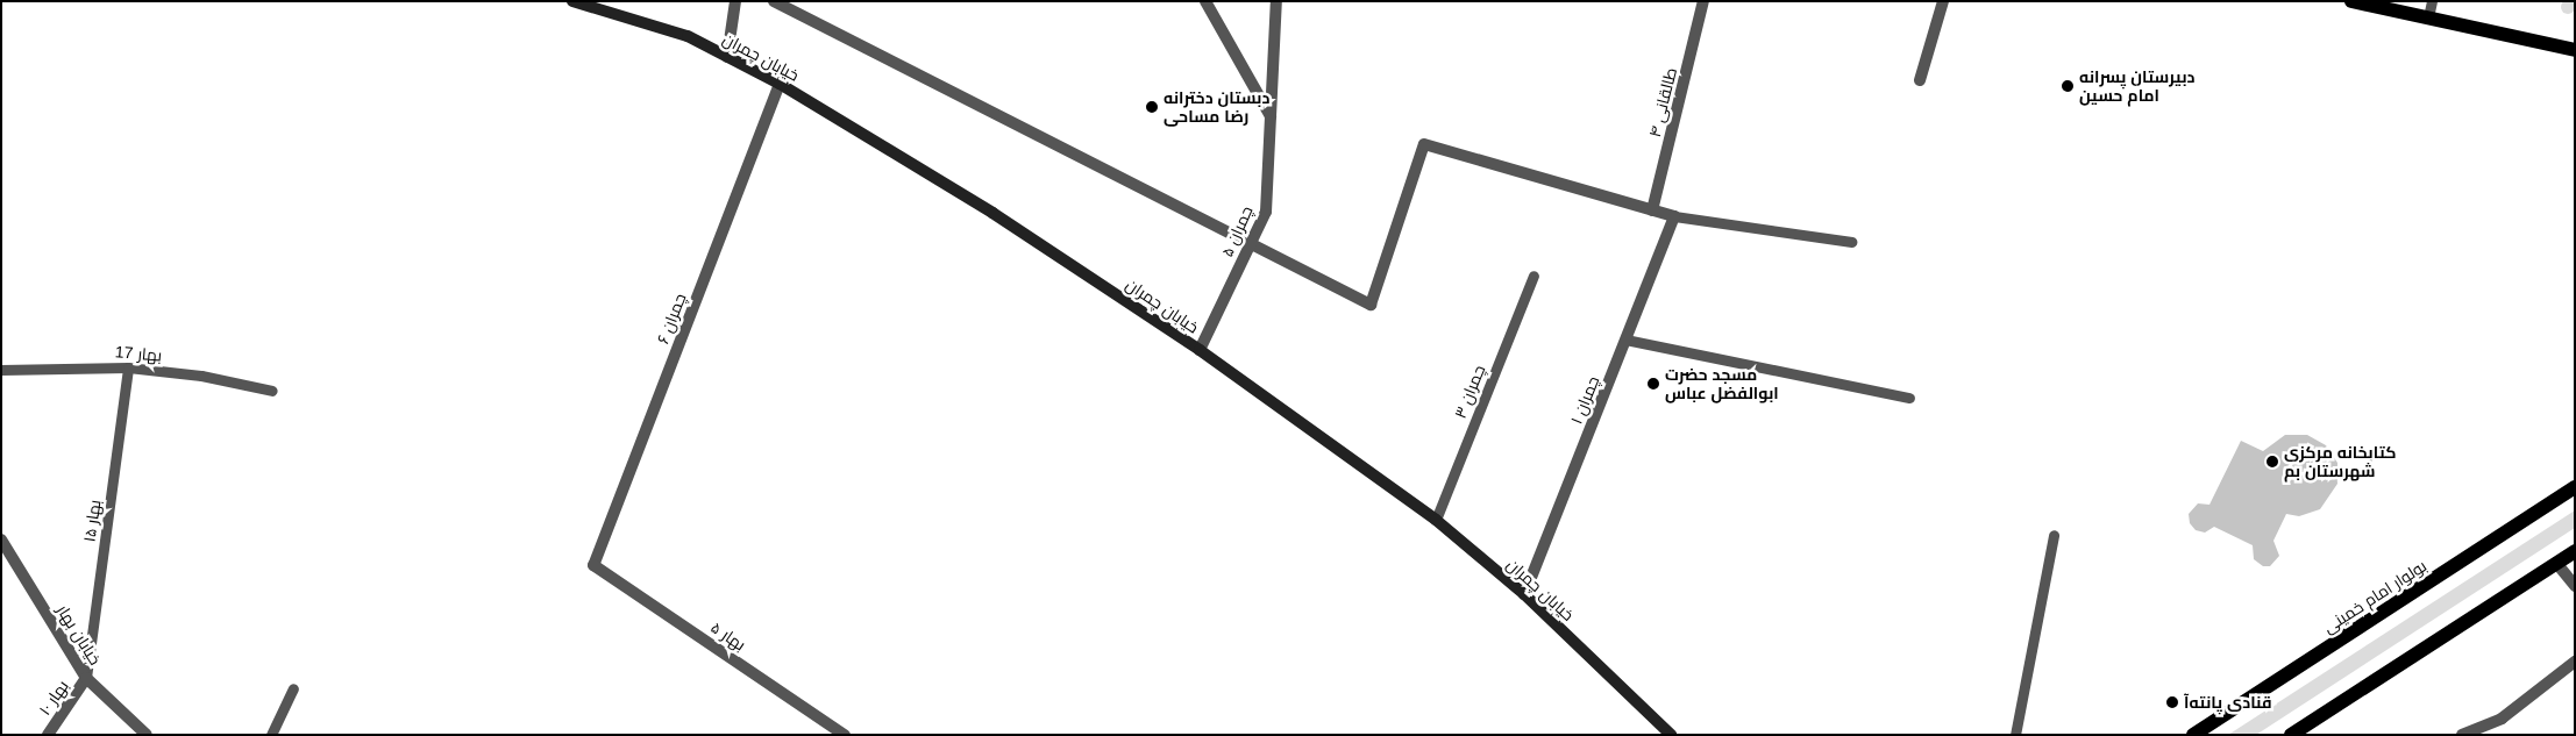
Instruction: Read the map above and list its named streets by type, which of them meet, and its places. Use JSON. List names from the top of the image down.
{
  "streets": {
    "main road": ["خیابان چمران", "بولوار امام خمینی"],
    "street": [
      "طالقانی ۴",
      "چمران ۵",
      "چمران ۶",
      "چمران ۱",
      "خیابان بهار",
      "بهار ۵",
      "بهار ۱۰"
    ],
    "lane": ["بهار 17", "چمران ۳", "بهار ۱۵"]
  },
  "crossings": [
    ["خیابان چمران", "چمران ۵"],
    ["خیابان چمران", "چمران ۶"],
    ["خیابان چمران", "چمران ۳"],
    ["خیابان چمران", "چمران ۱"],
    ["چمران ۶", "بهار ۵"],
    ["بهار 17", "بهار ۱۵"],
    ["بهار ۱۵", "خیابان بهار"],
    ["بهار ۱۵", "بهار ۱۰"],
    ["خیابان بهار", "بهار ۱۰"]
  ],
  "places": [
    "دبیرستان پسرانه امام حسین",
    "دبستان دخترانه رضا مساحی",
    "مسجد حضرت ابوالفضل عباس",
    "کتابخانه مرکزی شهرستان بم",
    "قنادی پانته‌آ"
  ]
}
